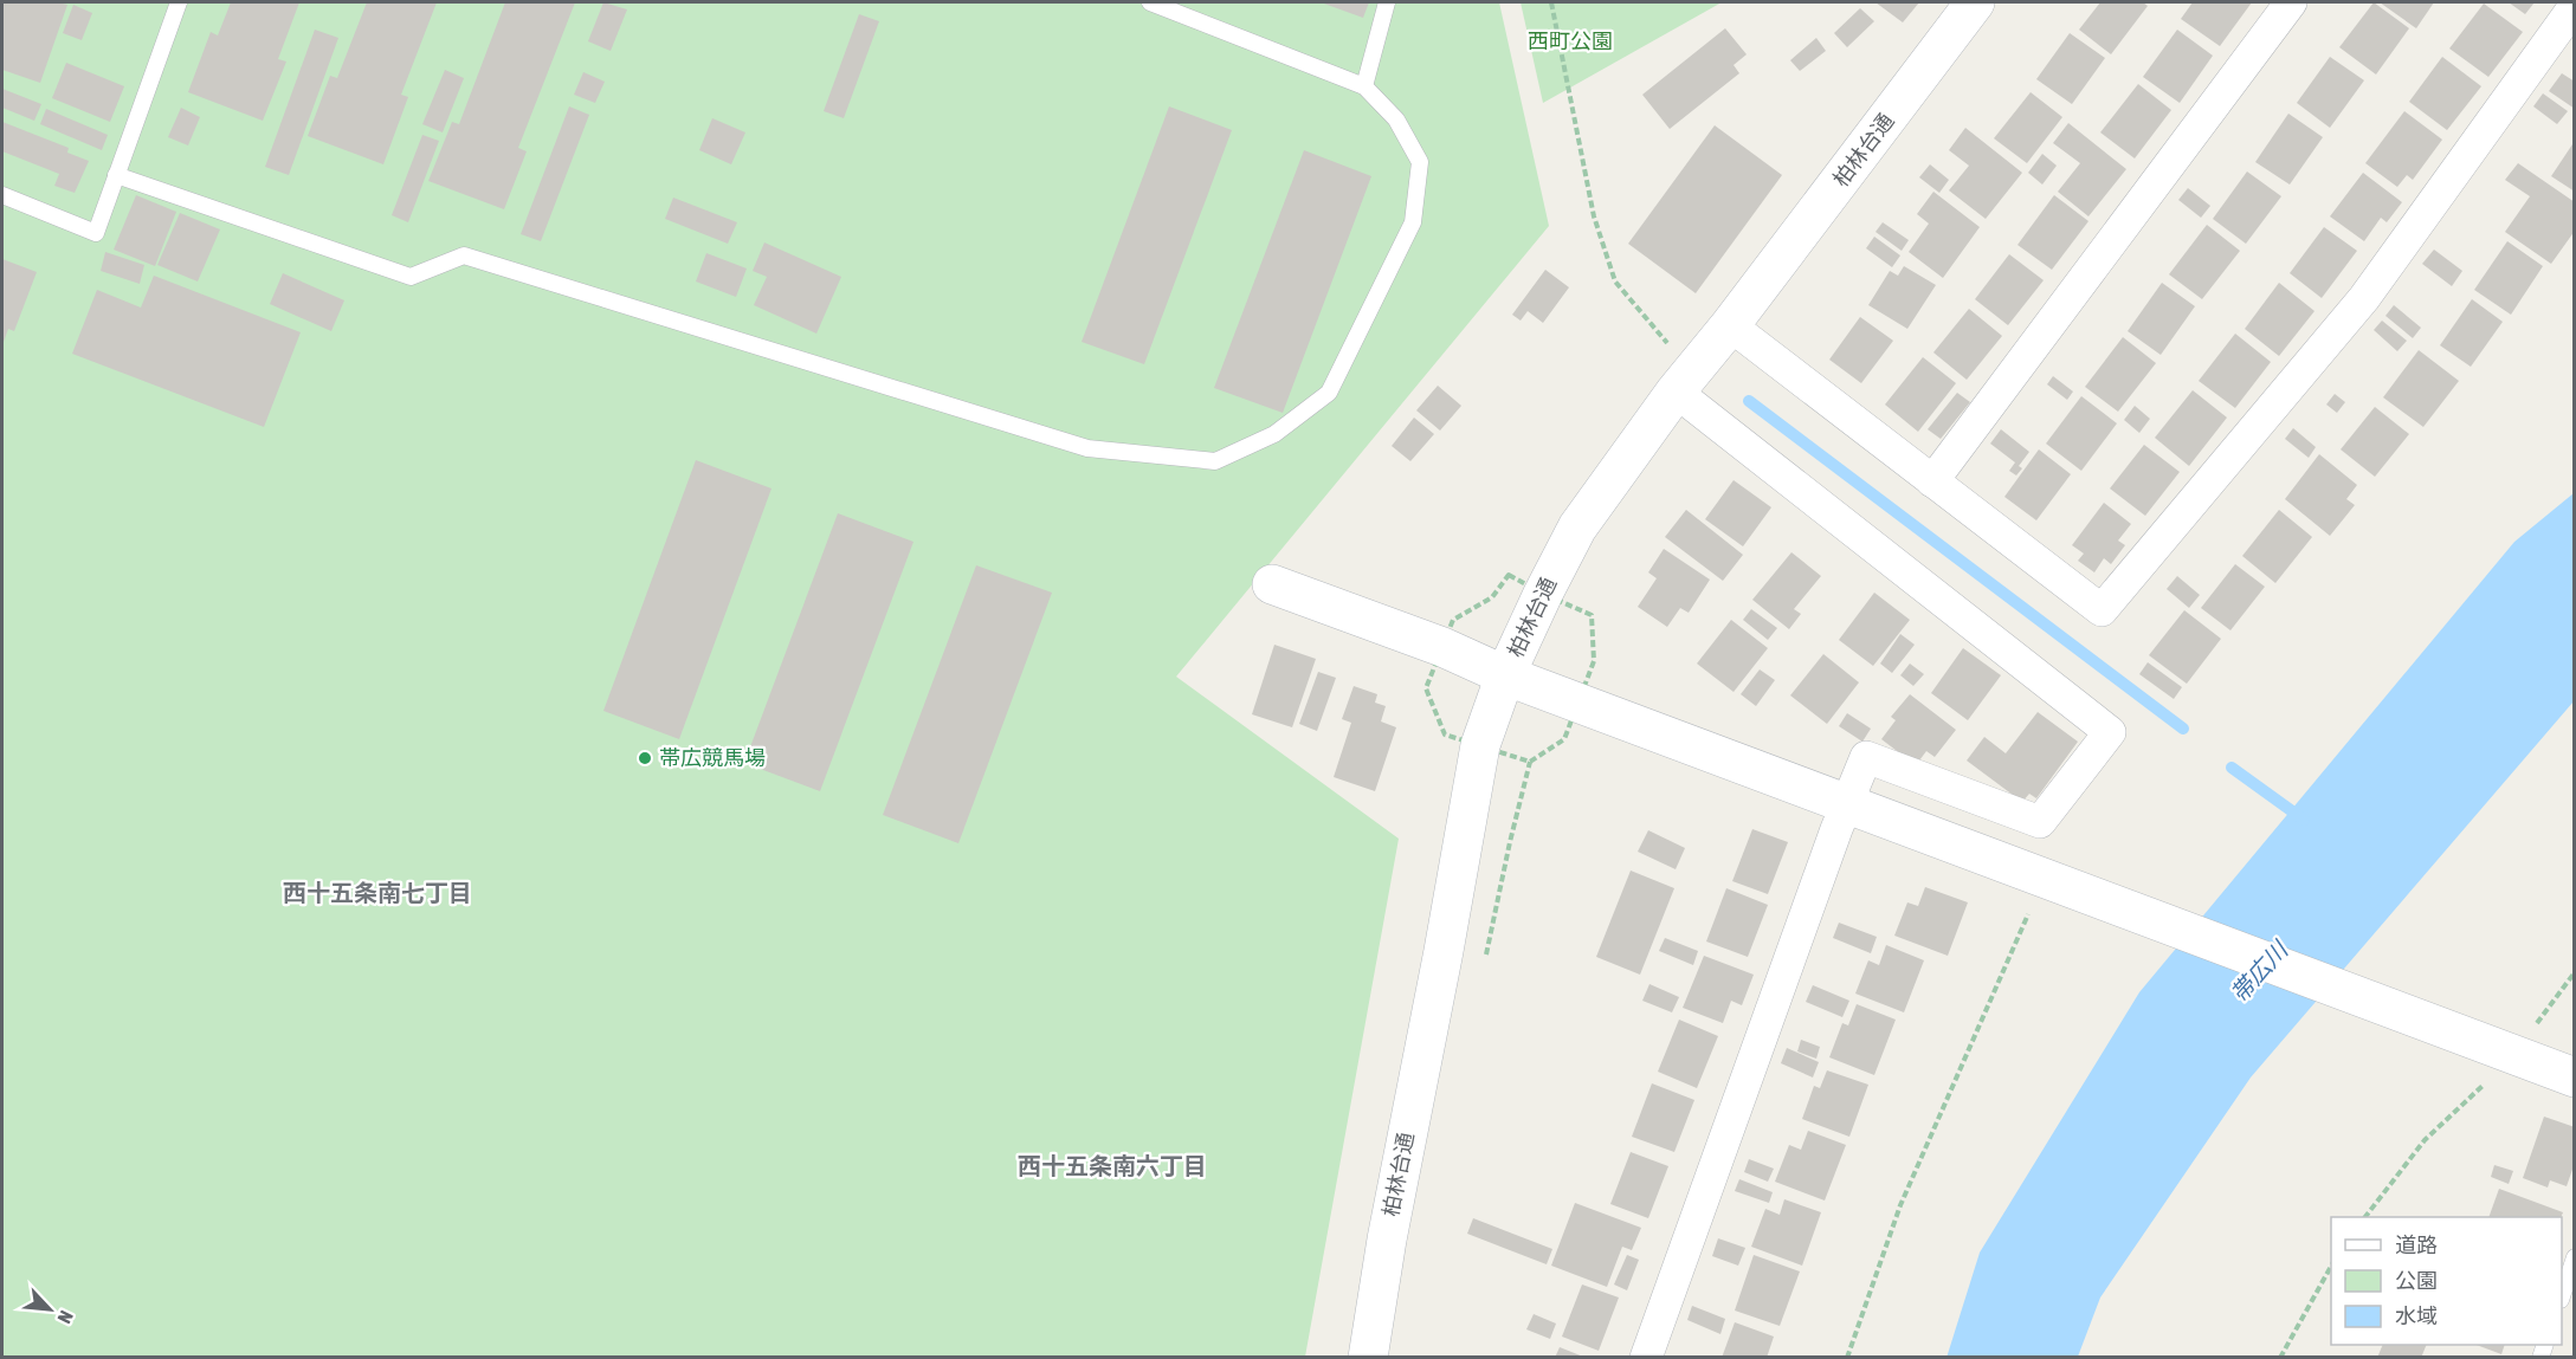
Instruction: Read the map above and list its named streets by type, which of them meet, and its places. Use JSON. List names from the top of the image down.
{
  "streets": {
    "street": ["柏林台通"]
  },
  "districts": ["西十五条南七丁目", "西十五条南六丁目"],
  "water": ["帯広川"],
  "parks": ["西町公園"],
  "places": ["帯広競馬場"],
  "legend": ["道路", "公園", "水域"],
  "north": "bottom right"
}
